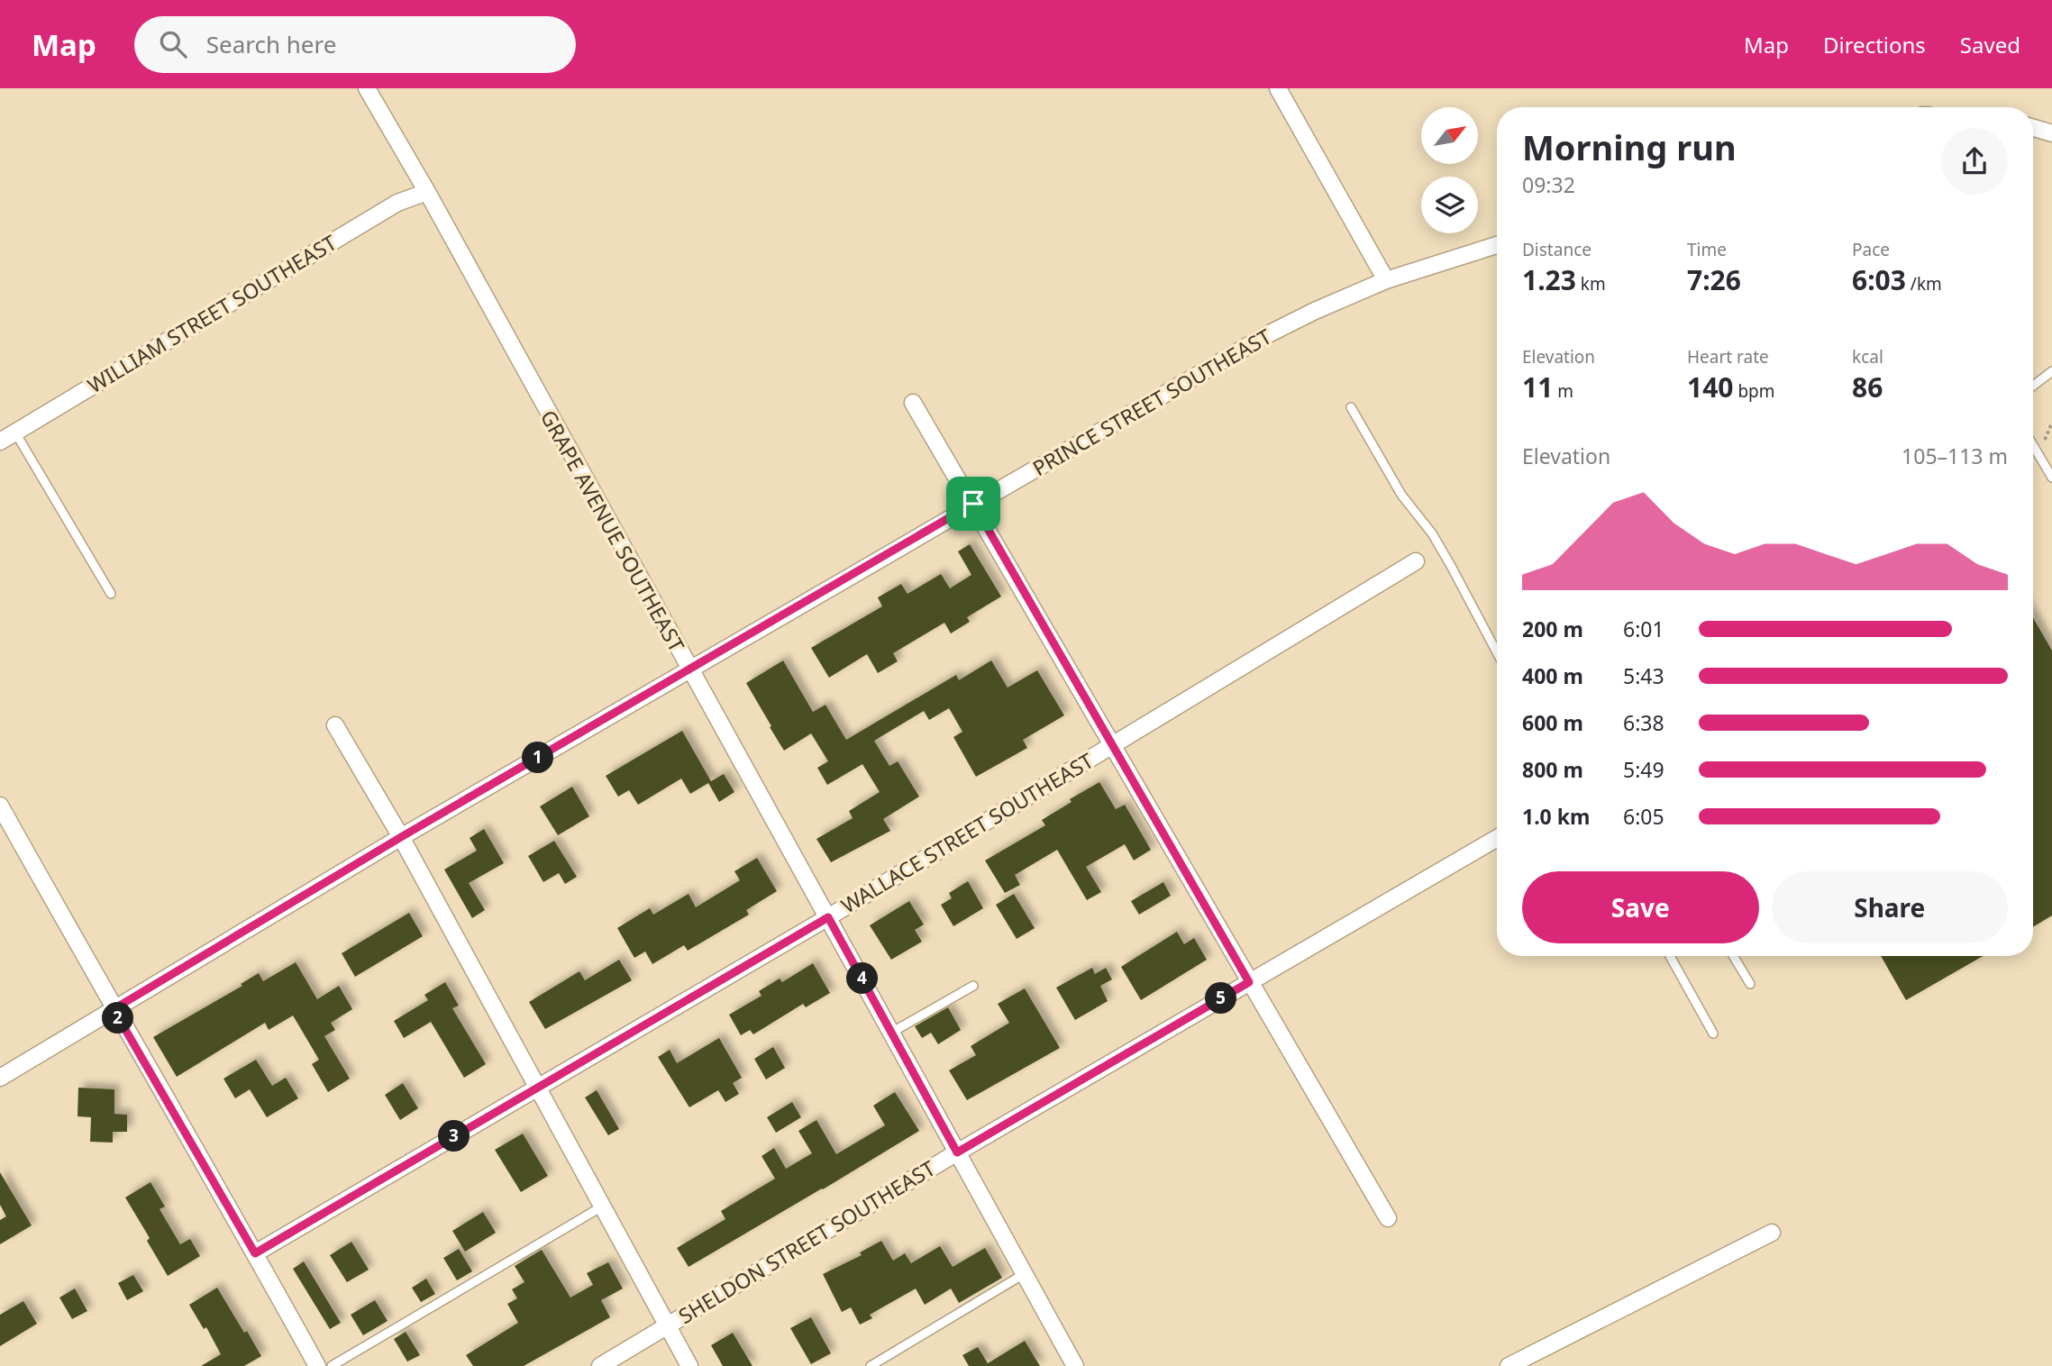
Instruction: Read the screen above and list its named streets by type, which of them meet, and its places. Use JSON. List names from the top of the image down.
{
  "streets": {
    "street": [
      "WILLIAM STREET SOUTHEAST",
      "PRINCE STREET SOUTHEAST",
      "GRAPE AVENUE SOUTHEAST",
      "WALLACE STREET SOUTHEAST",
      "SHELDON STREET SOUTHEAST"
    ]
  },
  "crossings": [
    ["WILLIAM STREET SOUTHEAST", "GRAPE AVENUE SOUTHEAST"],
    ["PRINCE STREET SOUTHEAST", "GRAPE AVENUE SOUTHEAST"],
    ["GRAPE AVENUE SOUTHEAST", "WALLACE STREET SOUTHEAST"],
    ["GRAPE AVENUE SOUTHEAST", "SHELDON STREET SOUTHEAST"]
  ],
  "north": "top right",
  "page": {
    "header": "Map",
    "search": "Search here",
    "nav": ["Map", "Directions", "Saved"],
    "heading": ["Morning run", "09:32"],
    "stats": [
      ["Distance", "1.23 km"],
      ["Time", "7:26"],
      ["Pace", "6:03 /km"],
      ["Elevation", "11 m"],
      ["Heart rate", "140 bpm"],
      ["kcal", "86"]
    ],
    "chart": ["Elevation", "105–113 m"],
    "list": [
      {
        "name": "200 m",
        "note": "6:01"
      },
      {
        "name": "400 m",
        "note": "5:43"
      },
      {
        "name": "600 m",
        "note": "6:38"
      },
      {
        "name": "800 m",
        "note": "5:49"
      },
      {
        "name": "1.0 km",
        "note": "6:05"
      }
    ],
    "pins": [
      "1",
      "4",
      "5",
      "2",
      "3"
    ],
    "buttons": ["Save", "Share"]
  }
}
